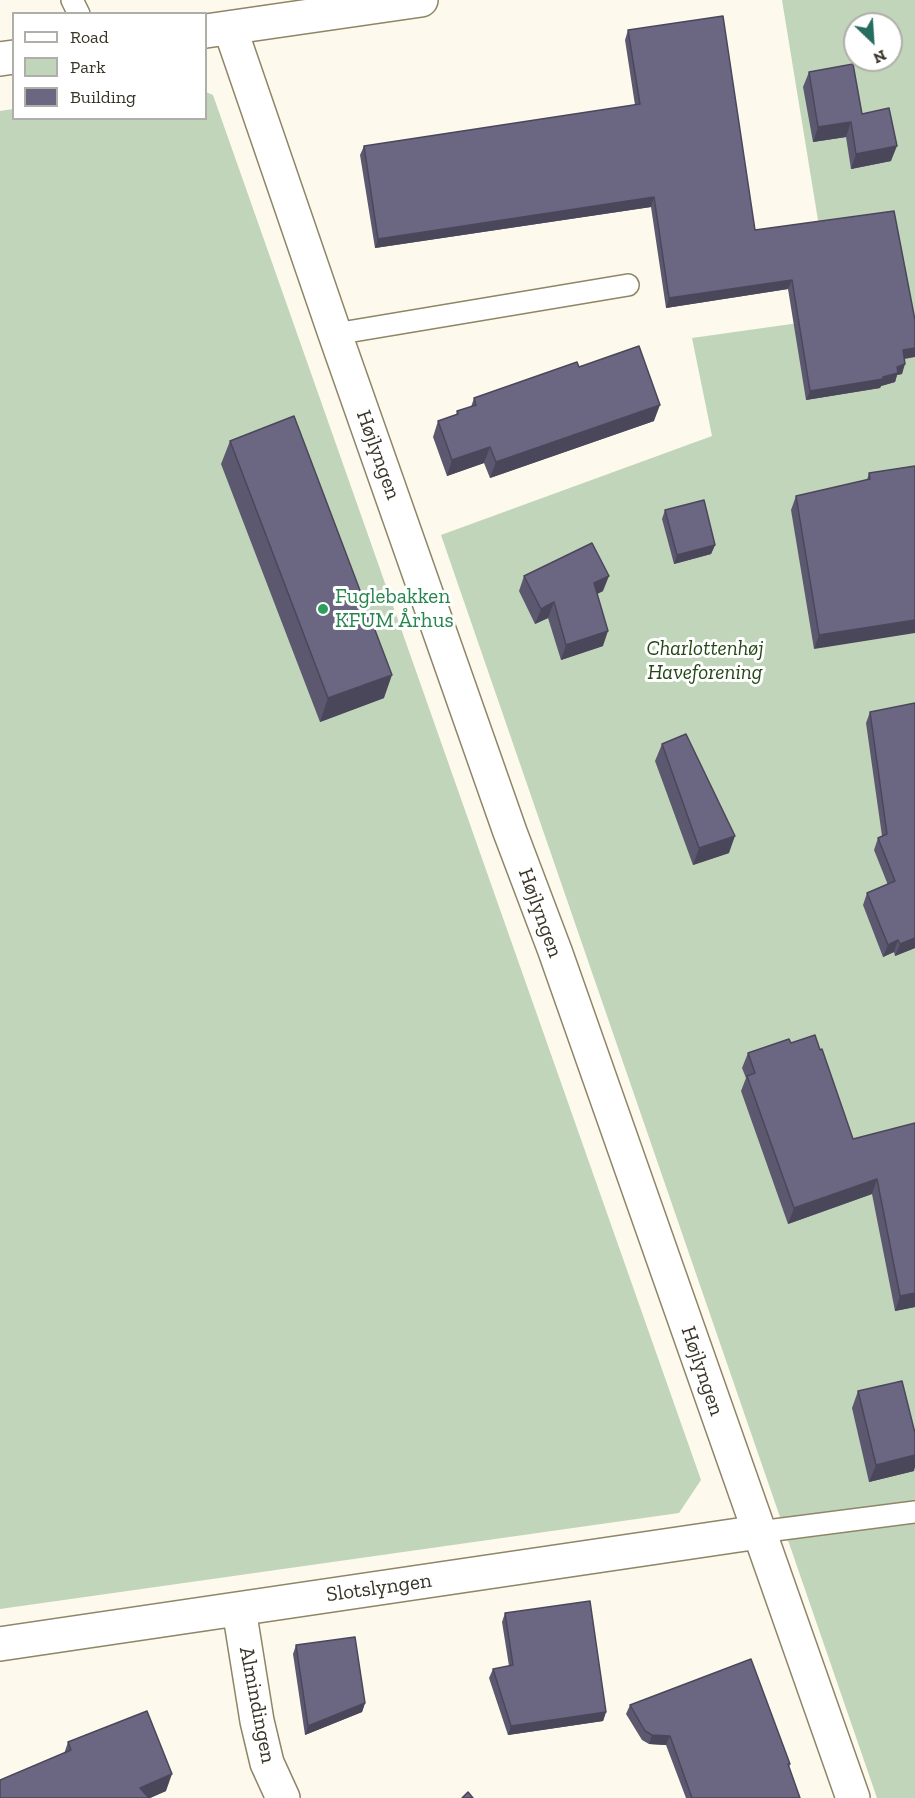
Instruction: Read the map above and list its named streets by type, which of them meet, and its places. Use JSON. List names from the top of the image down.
{
  "streets": {
    "street": ["Højlyngen", "Slotslyngen", "Almindingen"]
  },
  "crossings": [
    ["Højlyngen", "Slotslyngen"],
    ["Slotslyngen", "Almindingen"]
  ],
  "parks": ["Charlottenhøj Haveforening"],
  "places": ["Fuglebakken KFUM Århus"],
  "legend": ["Road", "Park", "Building"],
  "north": "bottom right"
}
